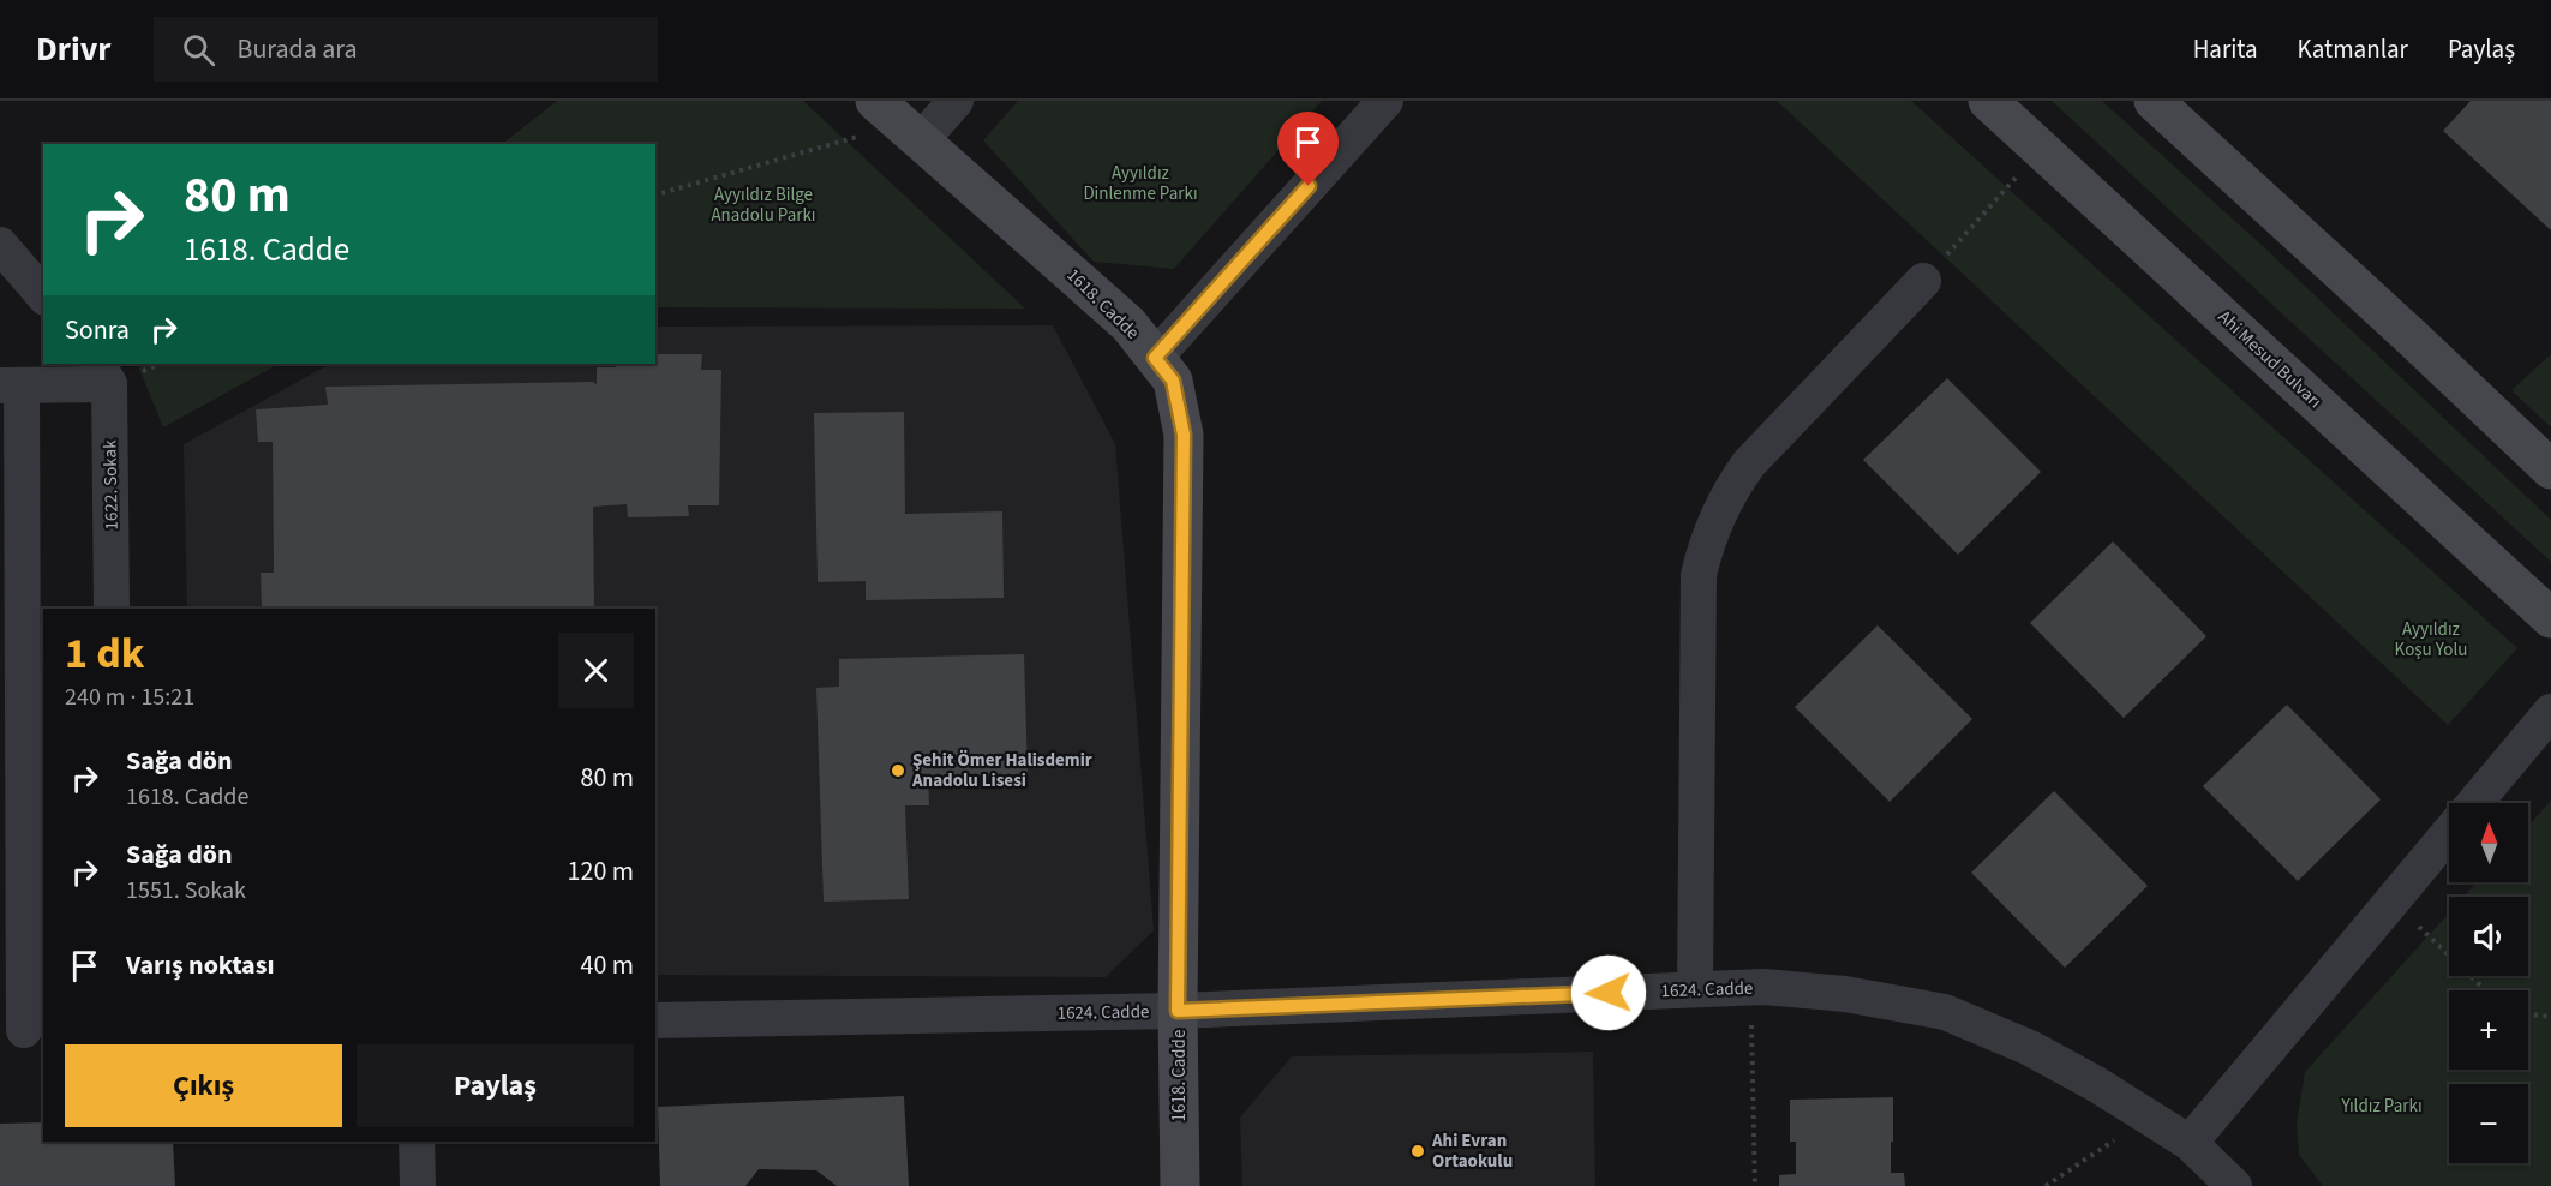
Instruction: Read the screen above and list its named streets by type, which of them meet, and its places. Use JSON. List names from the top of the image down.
{
  "streets": {
    "main road": ["1618. Cadde", "Ahi Mesud Bulvarı"],
    "street": ["1622. Sokak", "1624. Cadde"]
  },
  "crossings": [
    ["1618. Cadde", "1624. Cadde"]
  ],
  "parks": [
    "Ayyıldız Dinlenme Parkı",
    "Ayyıldız Bilge Anadolu Parkı",
    "Ayyıldız Koşu Yolu",
    "Yıldız Parkı"
  ],
  "places": ["Şehit Ömer Halisdemir Anadolu Lisesi", "Ahi Evran Ortaokulu"],
  "north": "top",
  "page": {
    "header": "Drivr",
    "search": "Burada ara",
    "nav": ["Harita", "Katmanlar", "Paylaş"],
    "turn": ["80 m", "1618. Cadde"],
    "then": "Sonra",
    "heading": ["1 dk", "240 m · 15:21"],
    "list": [
      {
        "name": "Sağa dön",
        "note": "1618. Cadde",
        "value": "80 m"
      },
      {
        "name": "Sağa dön",
        "note": "1551. Sokak",
        "value": "120 m"
      },
      {
        "name": "Varış noktası",
        "value": "40 m"
      }
    ],
    "map_buttons": ["+", "−"],
    "buttons": ["Çıkış", "Paylaş"]
  }
}
